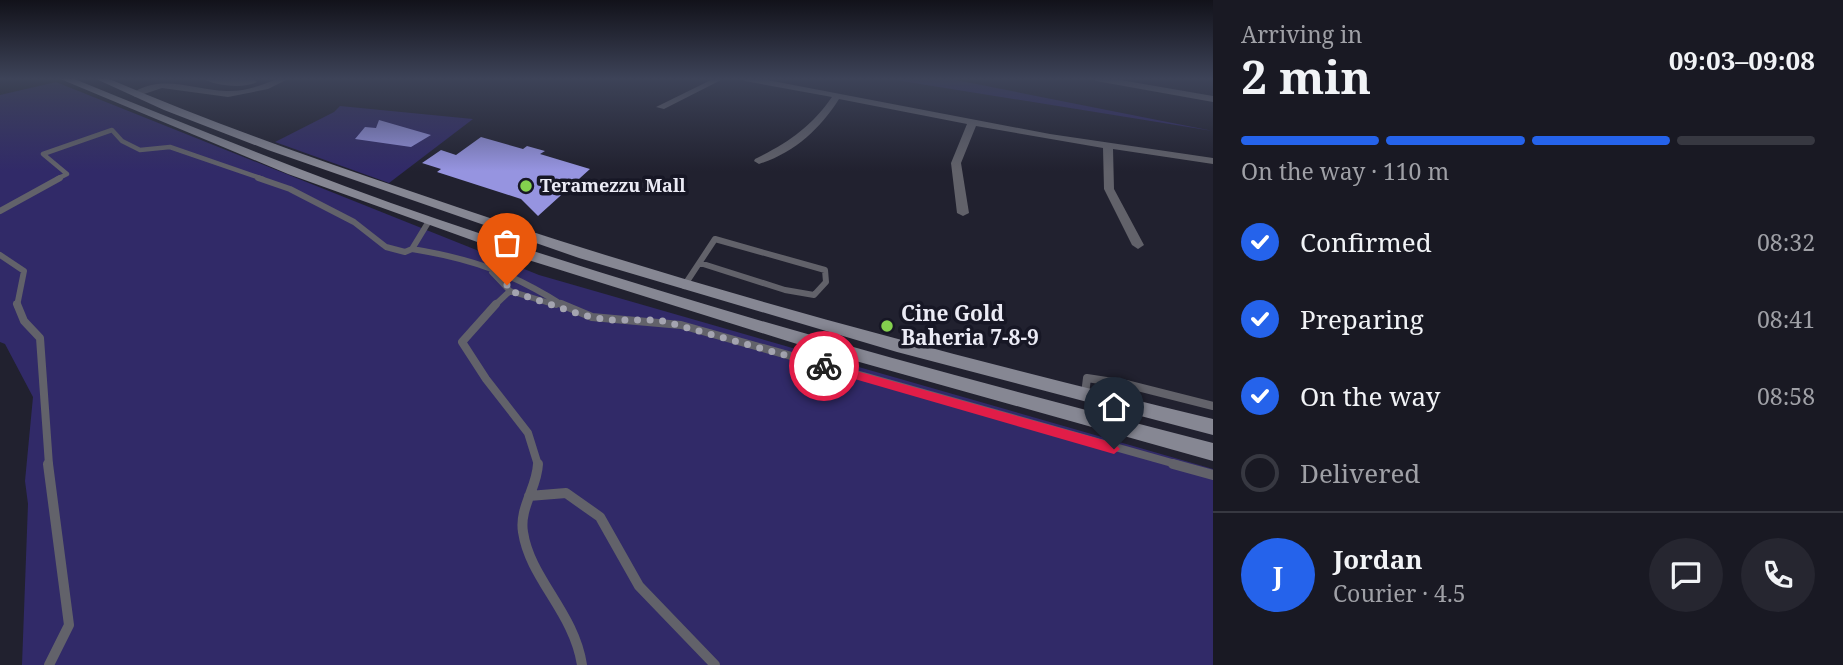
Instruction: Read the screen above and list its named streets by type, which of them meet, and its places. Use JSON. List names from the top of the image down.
{
  "places": ["Teramezzu Mall", "Cine Gold Baheria 7-8-9"],
  "page": {
    "heading": ["2 min", "Arriving in", "09:03–09:08"],
    "panel": ["Jordan", "Courier · 4.5"],
    "bar": "On the way · 110 m",
    "list": [
      ["Confirmed", "08:32"],
      ["Preparing", "08:41"],
      ["On the way", "08:58"],
      "Delivered"
    ],
    "round": "J"
  }
}
